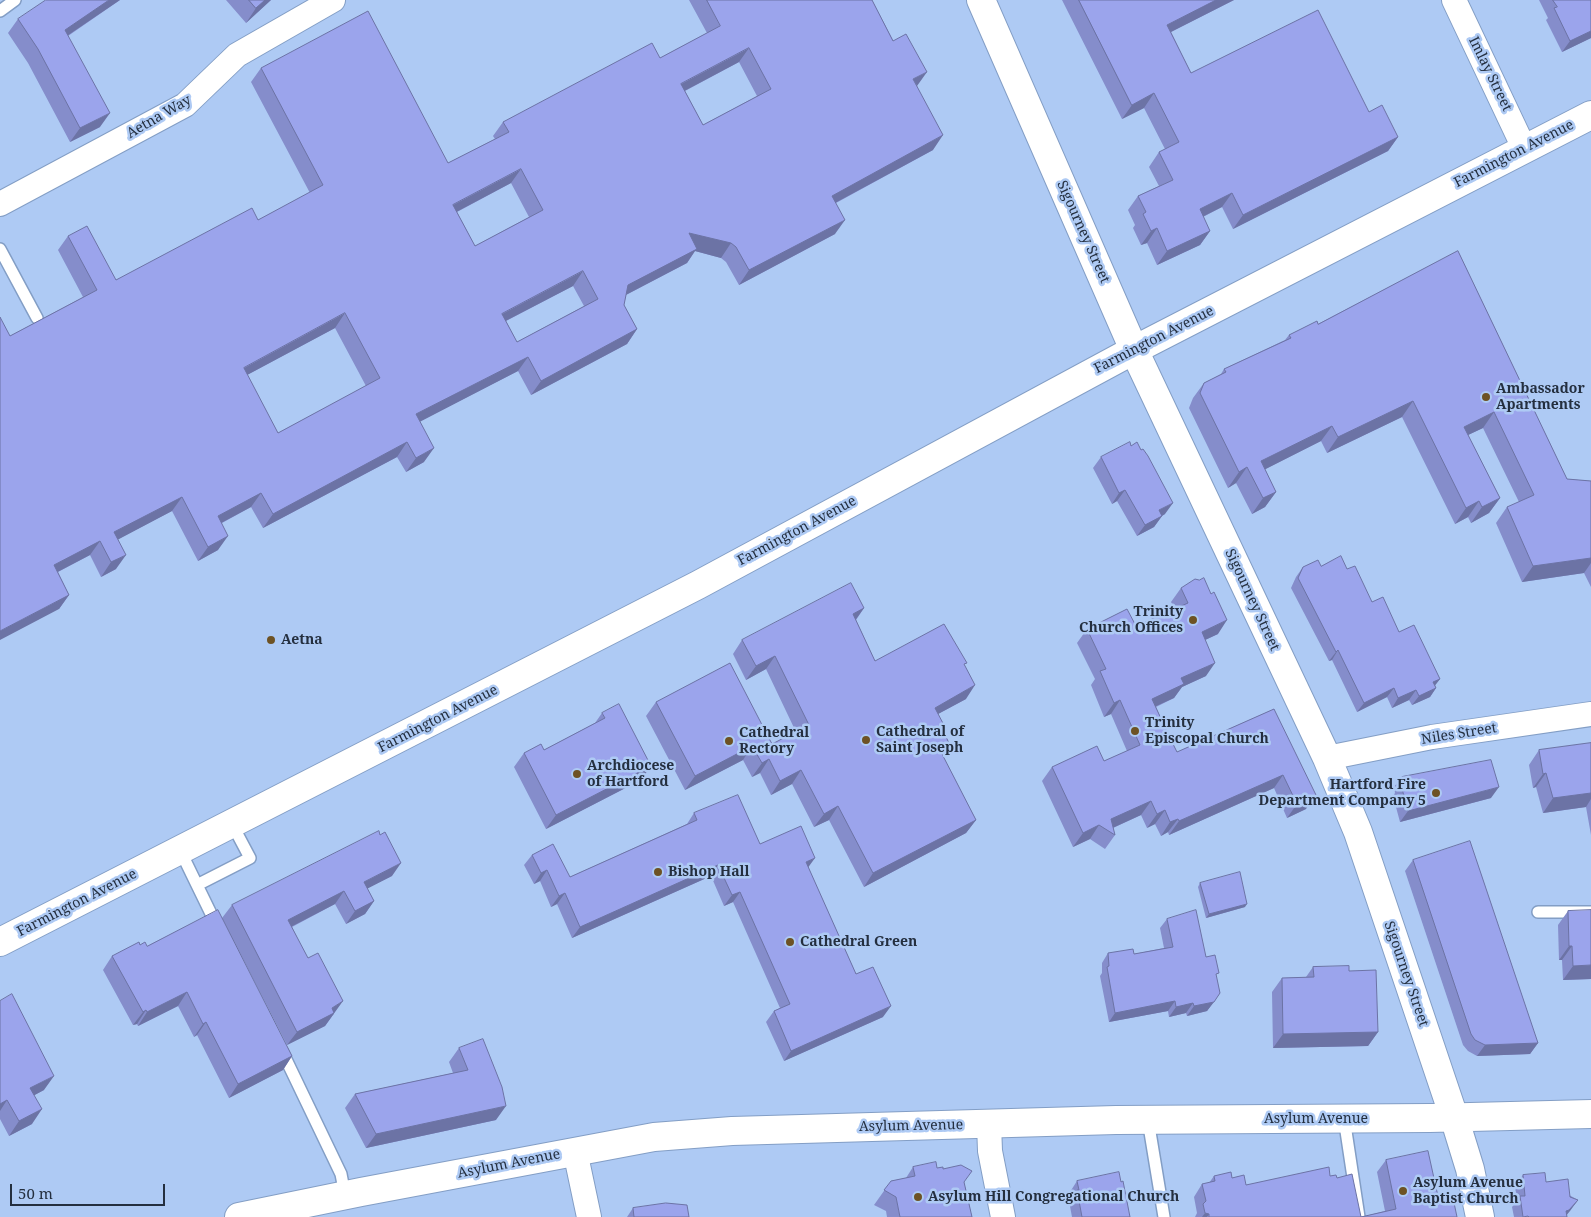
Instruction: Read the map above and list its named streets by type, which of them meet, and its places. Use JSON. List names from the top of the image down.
{
  "streets": {
    "main road": ["Farmington Avenue", "Sigourney Street", "Asylum Avenue"],
    "street": ["Imlay Street", "Aetna Way", "Niles Street"]
  },
  "crossings": [
    ["Imlay Street", "Farmington Avenue"],
    ["Farmington Avenue", "Sigourney Street"],
    ["Sigourney Street", "Niles Street"],
    ["Sigourney Street", "Asylum Avenue"]
  ],
  "places": [
    "Ambassador Apartments",
    "Trinity Church Offices",
    "Aetna",
    "Trinity Episcopal Church",
    "Cathedral of Saint Joseph",
    "Cathedral Rectory",
    "Archdiocese of Hartford",
    "Hartford Fire Department Company 5",
    "Bishop Hall",
    "Cathedral Green",
    "Asylum Avenue Baptist Church",
    "Asylum Hill Congregational Church"
  ],
  "scale_bar": "50 m"
}
